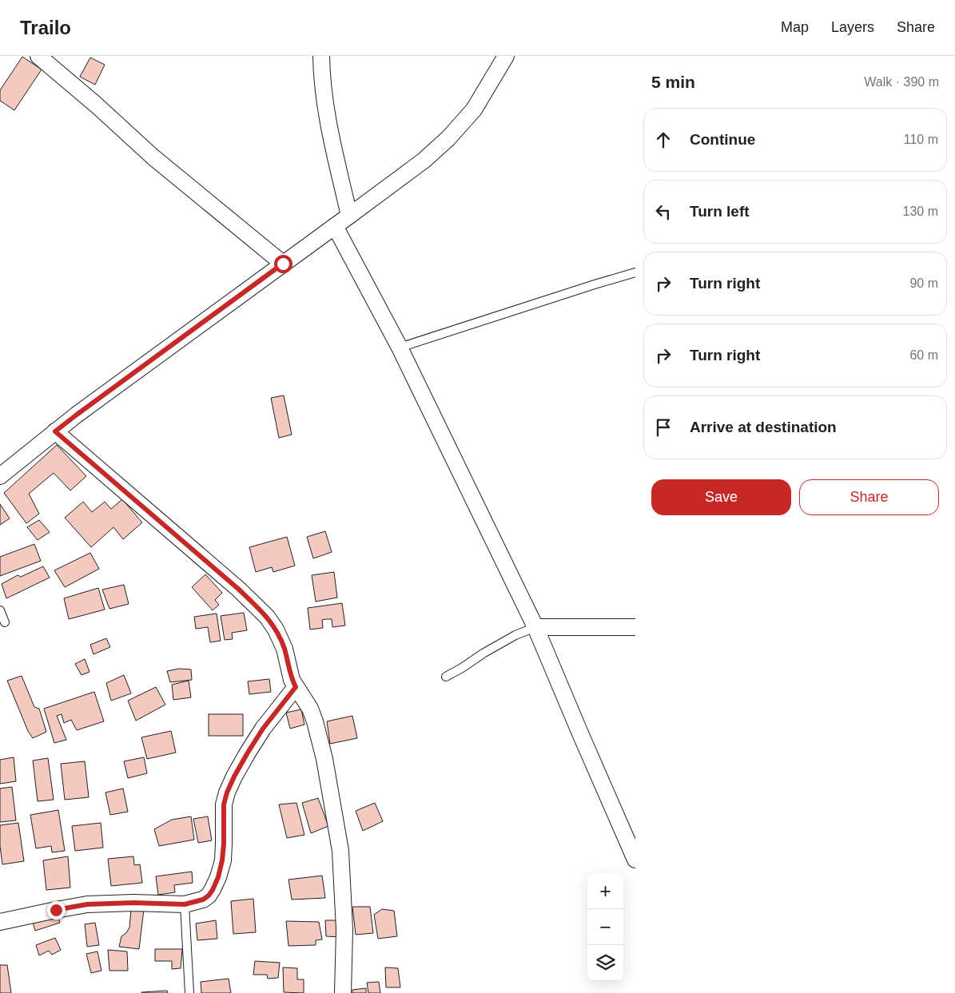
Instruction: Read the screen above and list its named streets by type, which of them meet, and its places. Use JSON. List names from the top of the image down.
{
  "page": {
    "header": "Trailo",
    "nav": ["Map", "Layers", "Share"],
    "heading": ["5 min", "Walk · 390 m"],
    "list": [
      ["Continue", "110 m"],
      ["Turn left", "130 m"],
      ["Turn right", "90 m"],
      ["Turn right", "60 m"],
      "Arrive at destination"
    ],
    "buttons": ["Save", "Share"],
    "map_buttons": ["+", "−"]
  }
}
